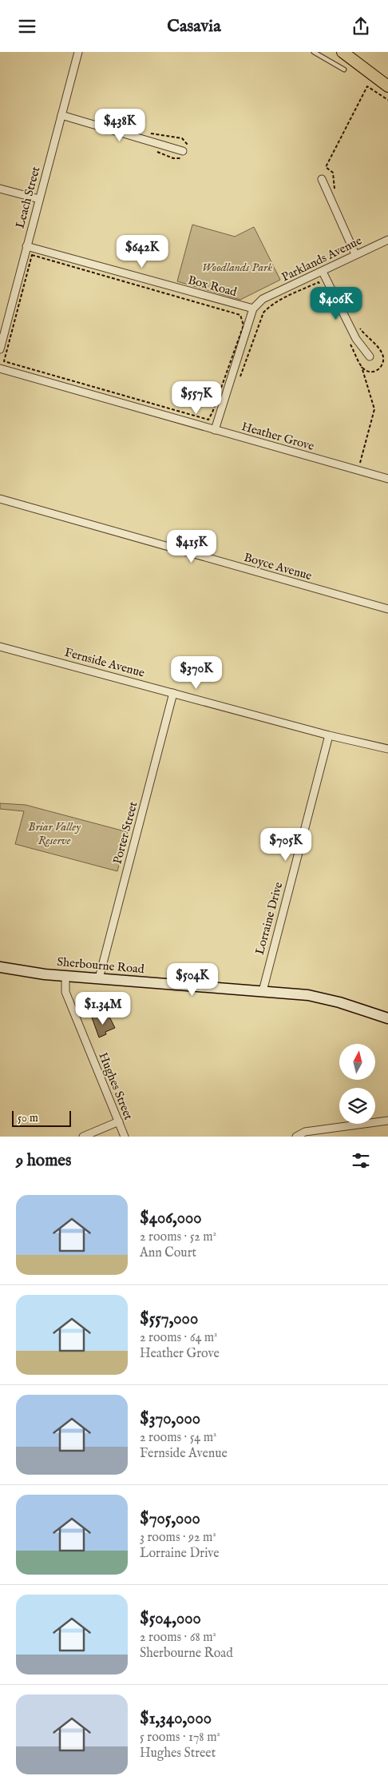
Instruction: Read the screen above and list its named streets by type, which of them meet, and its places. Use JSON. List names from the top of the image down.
{
  "streets": {
    "main road": ["Sherbourne Road"],
    "street": [
      "Leach Street",
      "Parklands Avenue",
      "Box Road",
      "Heather Grove",
      "Boyce Avenue",
      "Fernside Avenue",
      "Porter Street",
      "Lorraine Drive",
      "Hughes Street"
    ]
  },
  "crossings": [
    ["Leach Street", "Box Road"],
    ["Parklands Avenue", "Box Road"],
    ["Fernside Avenue", "Porter Street"],
    ["Fernside Avenue", "Lorraine Drive"],
    ["Porter Street", "Sherbourne Road"],
    ["Lorraine Drive", "Sherbourne Road"],
    ["Sherbourne Road", "Hughes Street"]
  ],
  "parks": ["Woodlands Park", "Briar Valley Reserve"],
  "scale_bar": "50 m",
  "north": "top",
  "page": {
    "header": "Casavia",
    "price": [
      "$438K",
      "$642K",
      "$406K",
      "$557K",
      "$415K",
      "$370K",
      "$705K",
      "$504K",
      "$1.34M"
    ],
    "scale": "50 m",
    "heading": "9 homes",
    "list": [
      {
        "name": "$406,000",
        "note": "2 rooms · 52 m² · Ann Court"
      },
      {
        "name": "$557,000",
        "note": "2 rooms · 64 m² · Heather Grove"
      },
      {
        "name": "$370,000",
        "note": "2 rooms · 54 m² · Fernside Avenue"
      },
      {
        "name": "$705,000",
        "note": "3 rooms · 92 m² · Lorraine Drive"
      },
      {
        "name": "$504,000",
        "note": "2 rooms · 68 m² · Sherbourne Road"
      },
      {
        "name": "$1,340,000",
        "note": "5 rooms · 178 m² · Hughes Street"
      }
    ]
  }
}
